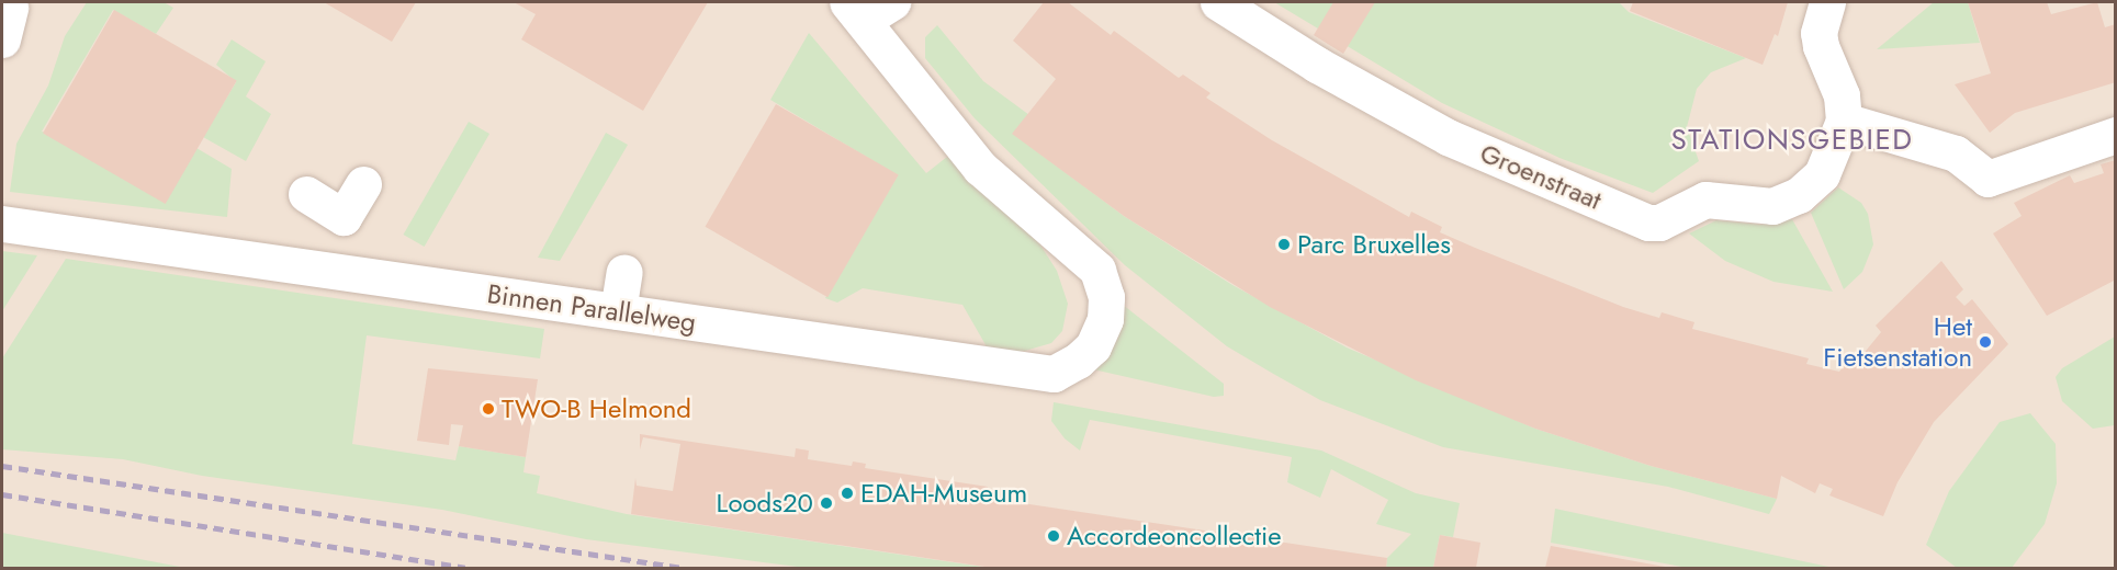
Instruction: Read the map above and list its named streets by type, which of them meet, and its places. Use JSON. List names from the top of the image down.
{
  "streets": {
    "street": ["Groenstraat", "Binnen Parallelweg"]
  },
  "districts": ["STATIONSGEBIED"],
  "places": [
    "Parc Bruxelles",
    "Het Fietsenstation",
    "TWO-B Helmond",
    "EDAH-Museum",
    "Loods20",
    "Accordeoncollectie"
  ]
}
